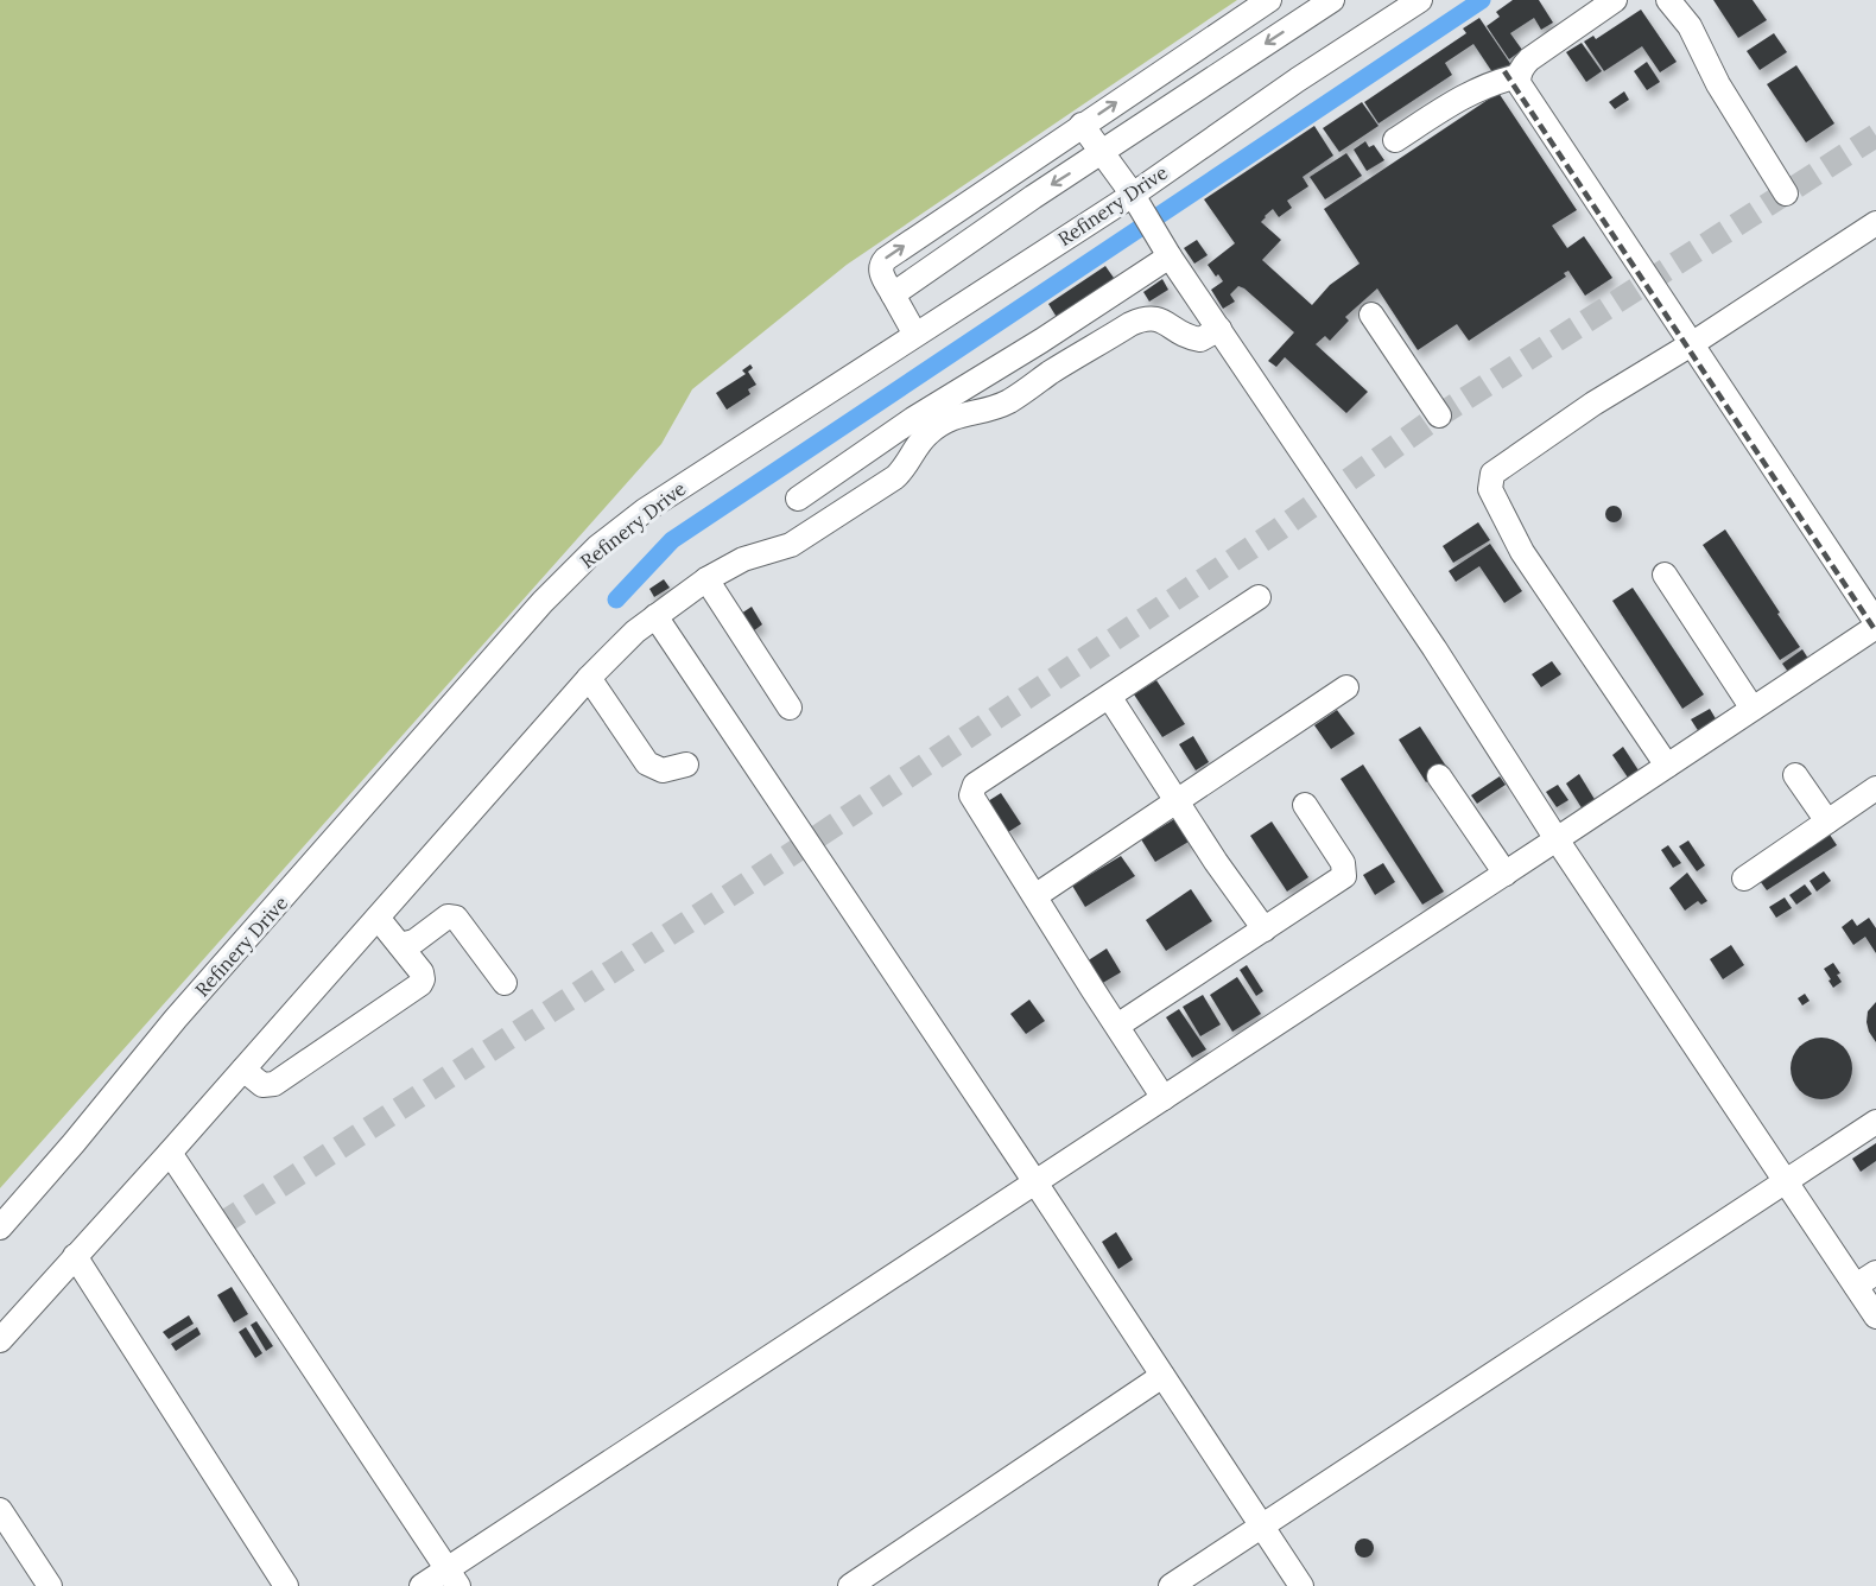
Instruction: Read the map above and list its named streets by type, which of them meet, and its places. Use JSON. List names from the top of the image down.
{
  "streets": {
    "street": ["Refinery Drive"]
  }
}
